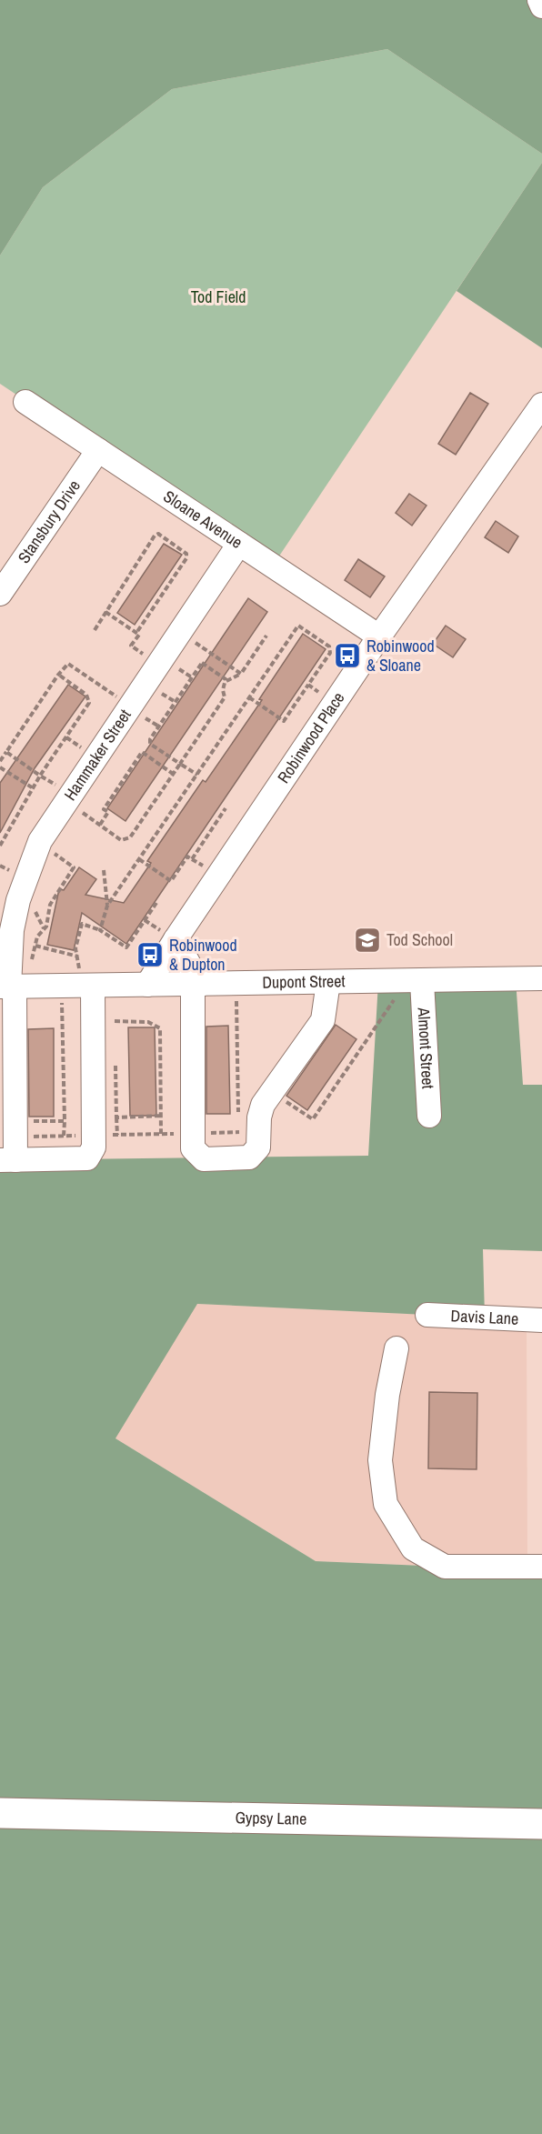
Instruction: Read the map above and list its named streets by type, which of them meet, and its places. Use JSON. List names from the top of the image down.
{
  "streets": {
    "main road": ["Gypsy Lane"],
    "street": [
      "Sloane Avenue",
      "Stansbury Drive",
      "Robinwood Place",
      "Hammaker Street",
      "Dupont Street",
      "Almont Street",
      "Davis Lane"
    ]
  },
  "crossings": [
    ["Sloane Avenue", "Stansbury Drive"],
    ["Sloane Avenue", "Robinwood Place"],
    ["Sloane Avenue", "Hammaker Street"],
    ["Robinwood Place", "Dupont Street"],
    ["Hammaker Street", "Dupont Street"],
    ["Dupont Street", "Almont Street"]
  ],
  "parks": ["Tod Field"],
  "places": {
    "bus stop": ["Robinwood & Sloane", "Robinwood & Dupton"],
    "school or university": ["Tod School"]
  }
}
